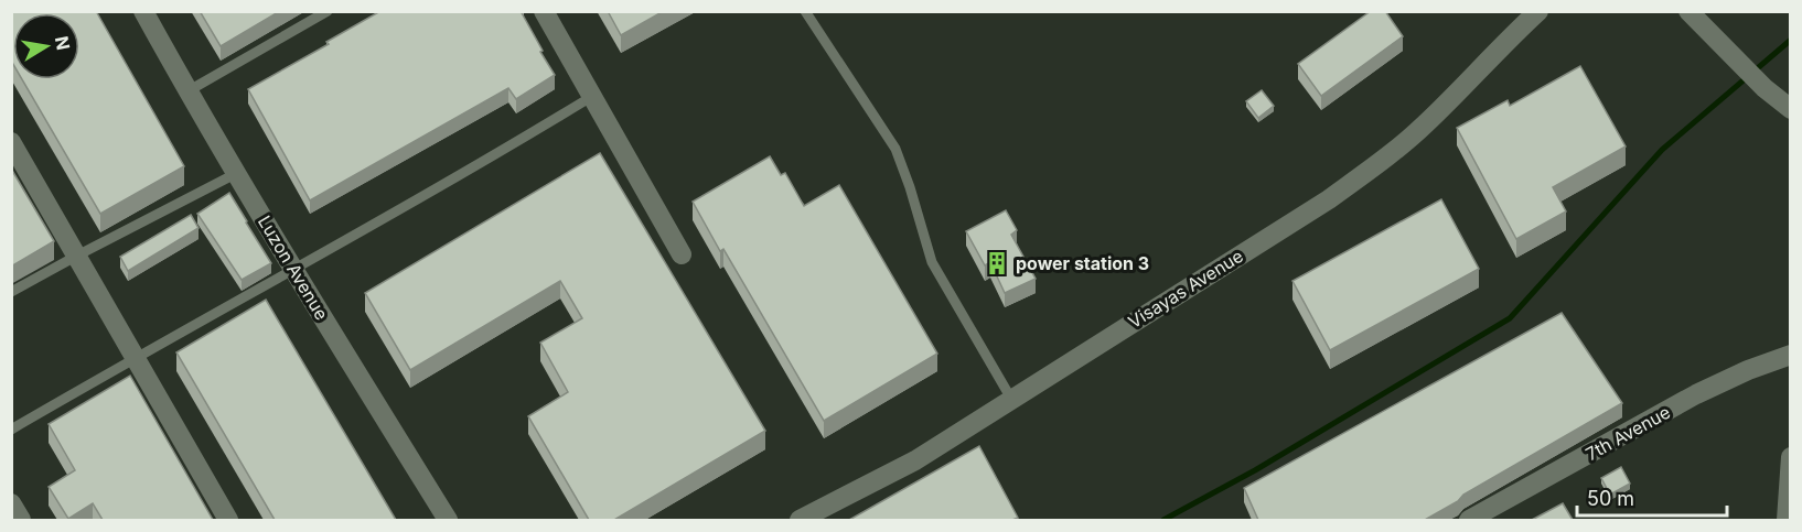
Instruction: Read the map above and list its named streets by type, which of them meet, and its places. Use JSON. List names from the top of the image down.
{
  "streets": {
    "street": ["Luzon Avenue", "Visayas Avenue", "7th Avenue"]
  },
  "places": {
    "building": ["power station 3"]
  },
  "scale_bar": "50 m",
  "north": "right"
}
